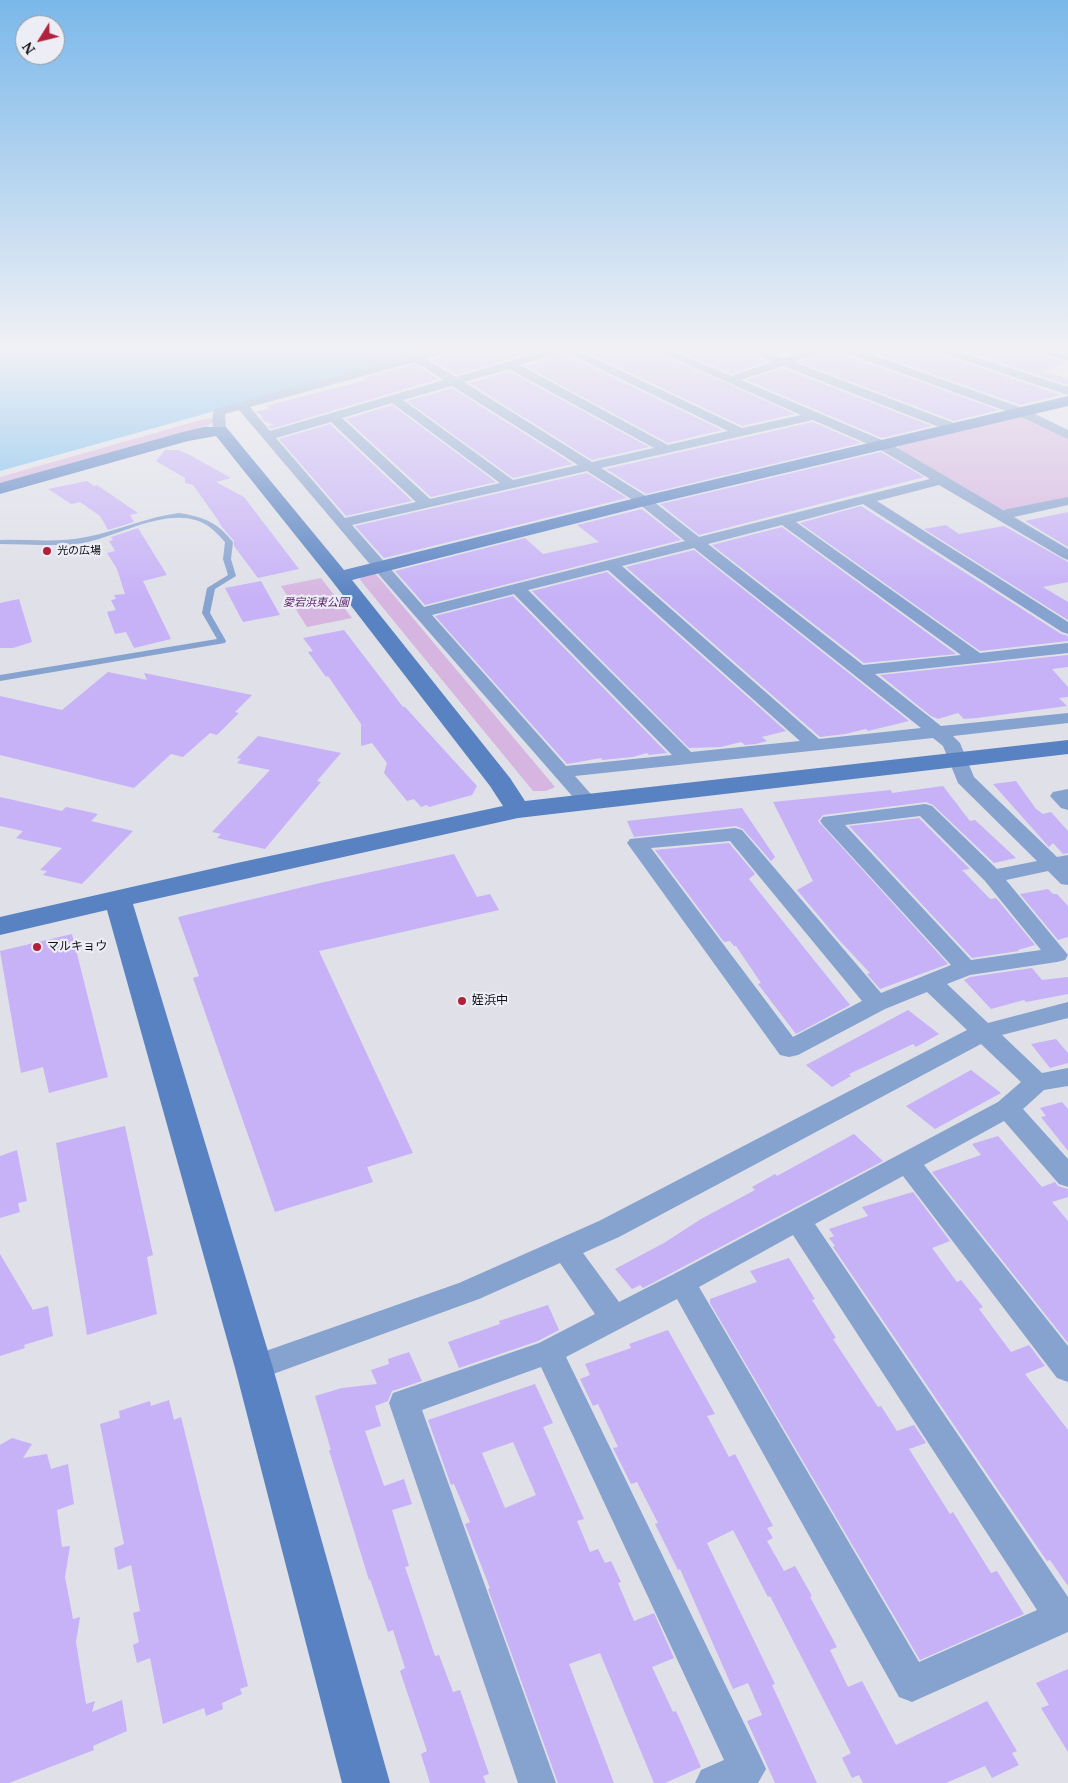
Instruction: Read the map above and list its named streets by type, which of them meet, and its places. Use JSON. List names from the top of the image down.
{
  "parks": ["愛宕浜東公園"],
  "places": ["光の広場", "マルキョウ", "姪浜中"],
  "north": "bottom left"
}
